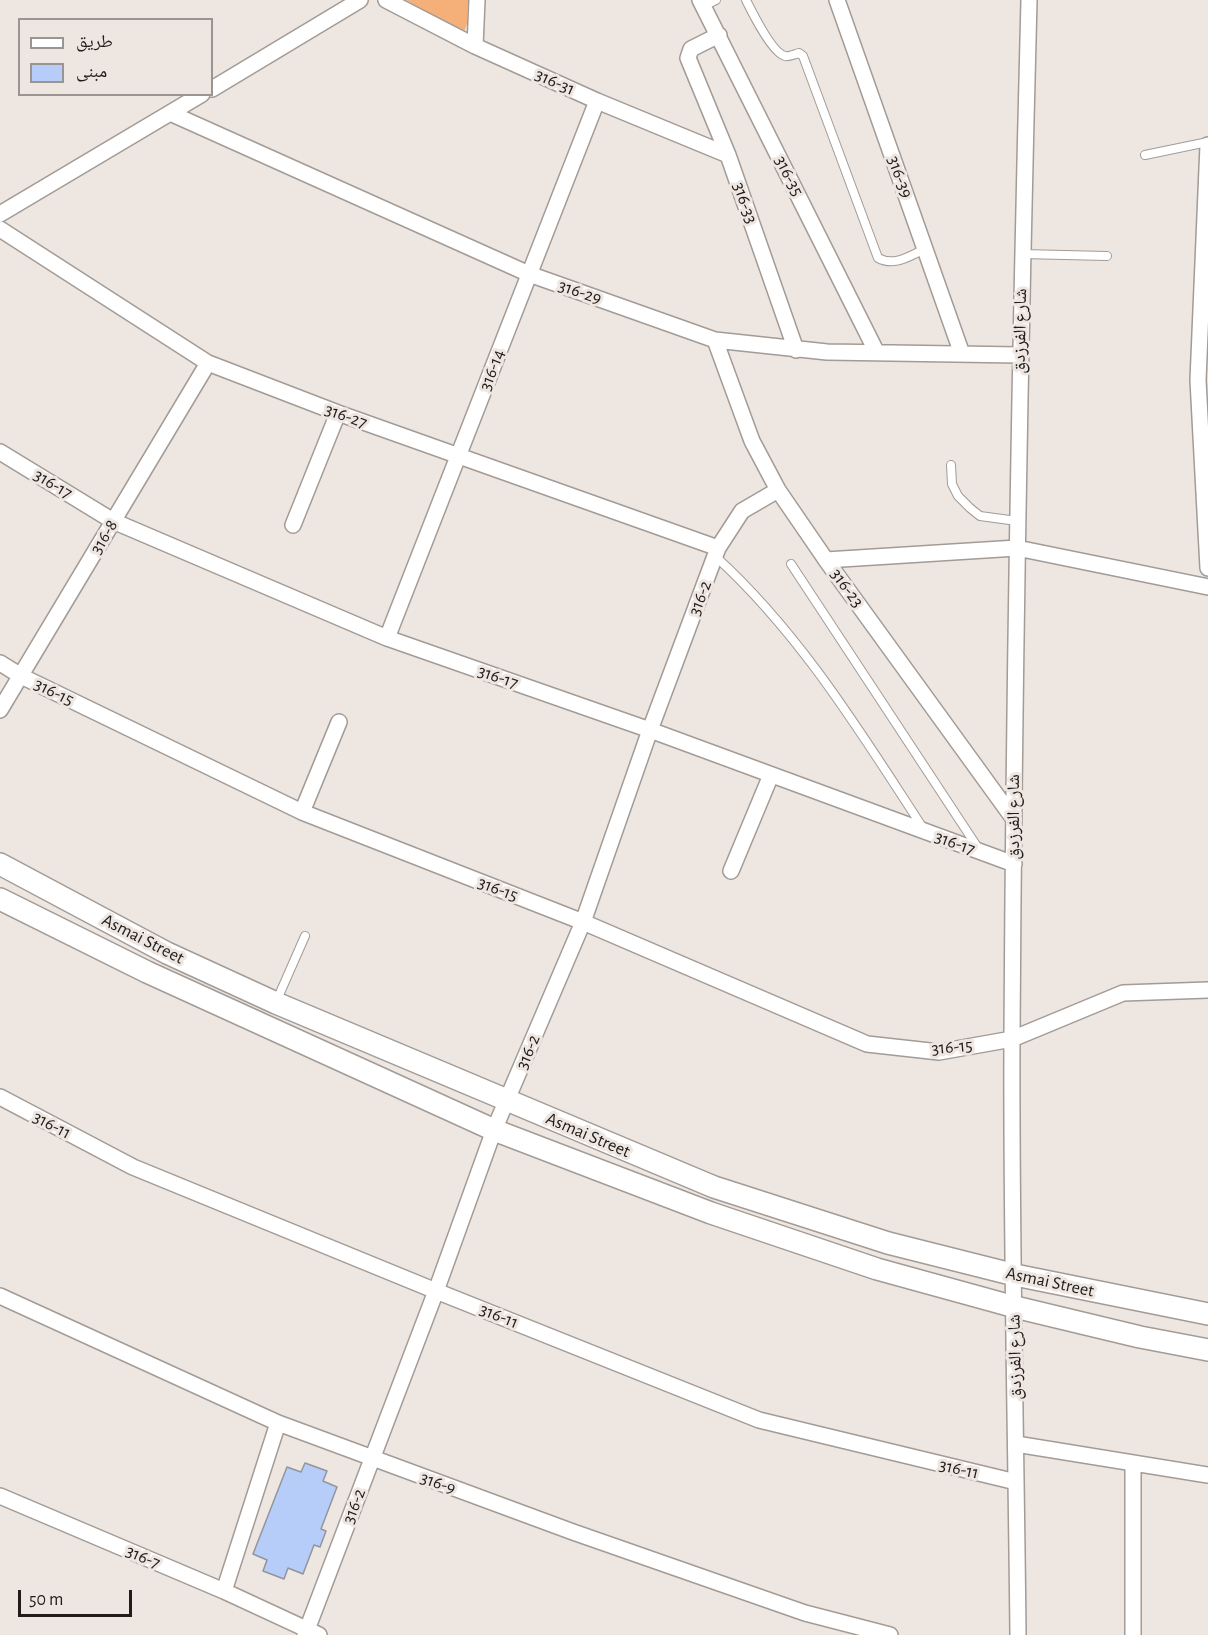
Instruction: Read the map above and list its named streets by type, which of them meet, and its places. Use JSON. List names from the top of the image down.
{
  "streets": {
    "street": [
      "316-31",
      "316-35",
      "316-39",
      "316-33",
      "316-29",
      "شارع الفرزدق",
      "316-14",
      "316-27",
      "316-17",
      "316-8",
      "316-23",
      "316-2",
      "316-15",
      "Asmai Street",
      "316-11",
      "316-9",
      "316-7"
    ]
  },
  "crossings": [
    ["316-31", "316-33"],
    ["316-31", "316-14"],
    ["316-35", "316-33"],
    ["316-35", "316-29"],
    ["316-39", "316-29"],
    ["316-33", "316-29"],
    ["316-29", "شارع الفرزدق"],
    ["316-29", "316-14"],
    ["316-29", "316-23"],
    ["شارع الفرزدق", "316-17"],
    ["شارع الفرزدق", "316-23"],
    ["شارع الفرزدق", "316-15"],
    ["شارع الفرزدق", "Asmai Street"],
    ["شارع الفرزدق", "316-11"],
    ["316-14", "316-27"],
    ["316-14", "316-17"],
    ["316-27", "316-8"],
    ["316-27", "316-2"],
    ["316-17", "316-8"],
    ["316-17", "316-2"],
    ["316-8", "316-15"],
    ["316-23", "316-2"],
    ["316-2", "316-15"],
    ["316-2", "Asmai Street"],
    ["316-2", "316-11"],
    ["316-2", "316-9"],
    ["316-2", "316-7"]
  ],
  "legend": ["طريق", "مبنى"],
  "scale_bar": "50 m"
}
